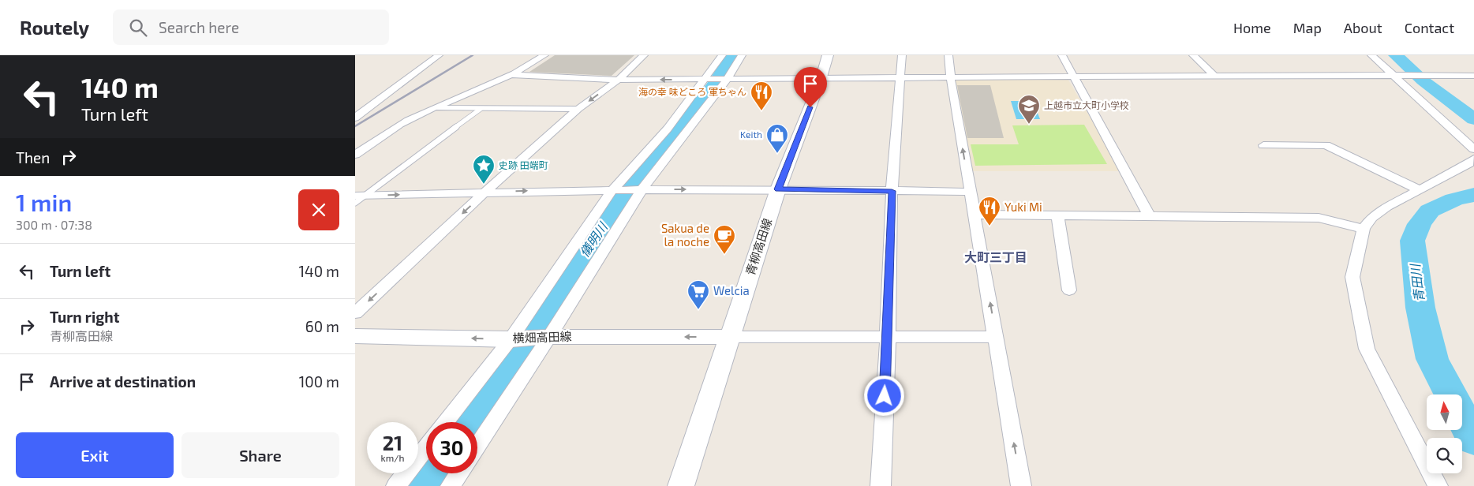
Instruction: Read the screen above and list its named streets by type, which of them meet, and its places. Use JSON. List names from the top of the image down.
{
  "streets": {
    "main road": ["青柳高田線", "横畑高田線"]
  },
  "crossings": [
    ["青柳高田線", "横畑高田線"]
  ],
  "one_way": ["横畑高田線"],
  "districts": ["大町三丁目"],
  "water": ["儀明川", "青田川"],
  "places": {
    "restaurant": ["海の幸 味どころ 軍ちゃん", "Yuki Mi"],
    "school or university": ["上越市立大町小学校"],
    "shop": ["Keith"],
    "place": ["史跡 田端町"],
    "cafe": ["Sakua de la noche"],
    "supermarket": ["Welcia"]
  },
  "north": "top",
  "page": {
    "header": "Routely",
    "search": "Search here",
    "nav": [
      "Home",
      "Map",
      "About",
      "Contact"
    ],
    "turn": ["140 m", "Turn left"],
    "then": "Then",
    "heading": ["1 min", "300 m · 07:38"],
    "list": [
      {
        "name": "Turn left",
        "value": "140 m"
      },
      {
        "name": "Turn right",
        "note": "青柳高田線",
        "value": "60 m"
      },
      {
        "name": "Arrive at destination",
        "value": "100 m"
      }
    ],
    "speed": "21 km/h",
    "limit": "30",
    "buttons": ["Exit", "Share"]
  }
}
